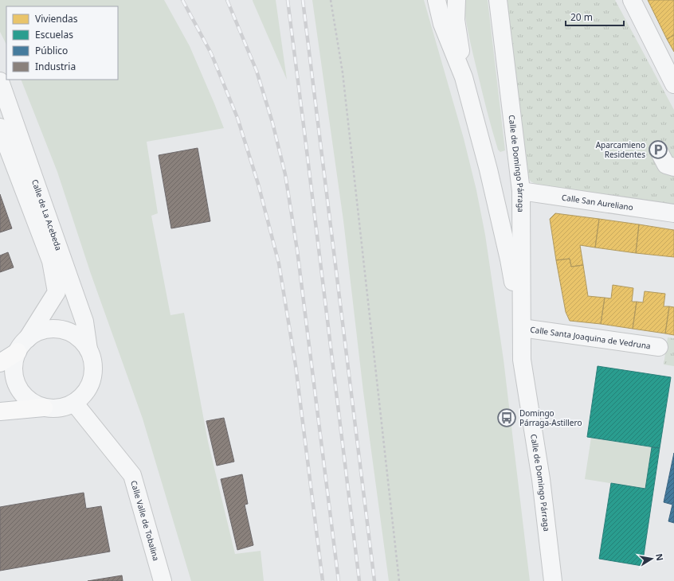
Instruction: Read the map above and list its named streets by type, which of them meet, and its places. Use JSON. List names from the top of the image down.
{
  "streets": {
    "street": [
      "Calle de Domingo Párraga",
      "Calle San Aureliano",
      "Calle de La Acebeda",
      "Calle Santa Joaquina de Vedruna",
      "Calle Valle de Tobalina"
    ]
  },
  "crossings": [
    ["Calle de Domingo Párraga", "Calle San Aureliano"],
    ["Calle de Domingo Párraga", "Calle Santa Joaquina de Vedruna"],
    ["Calle de La Acebeda", "Calle Valle de Tobalina"]
  ],
  "places": {
    "parking": ["Aparcamieno Residentes"],
    "bus stop": ["Domingo Párraga-Astillero"]
  },
  "legend": [
    "Viviendas",
    "Escuelas",
    "Público",
    "Industria"
  ],
  "scale_bar": "20 m",
  "north": "right"
}
